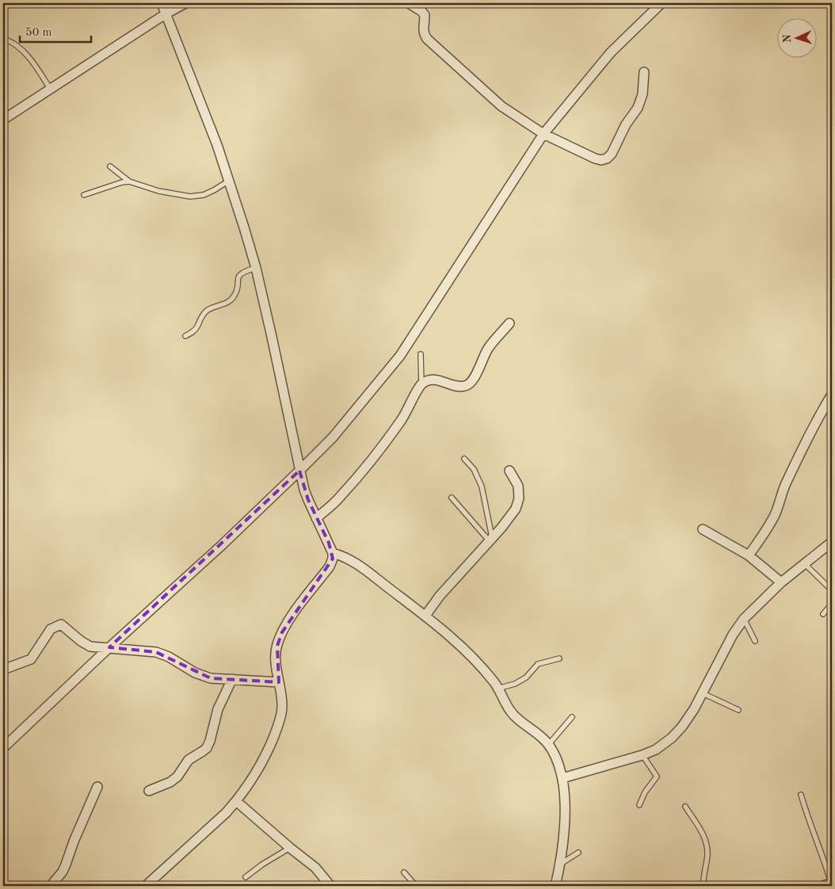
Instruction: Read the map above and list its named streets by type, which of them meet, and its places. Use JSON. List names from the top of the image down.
{
  "scale_bar": "50 m",
  "north": "left"
}
